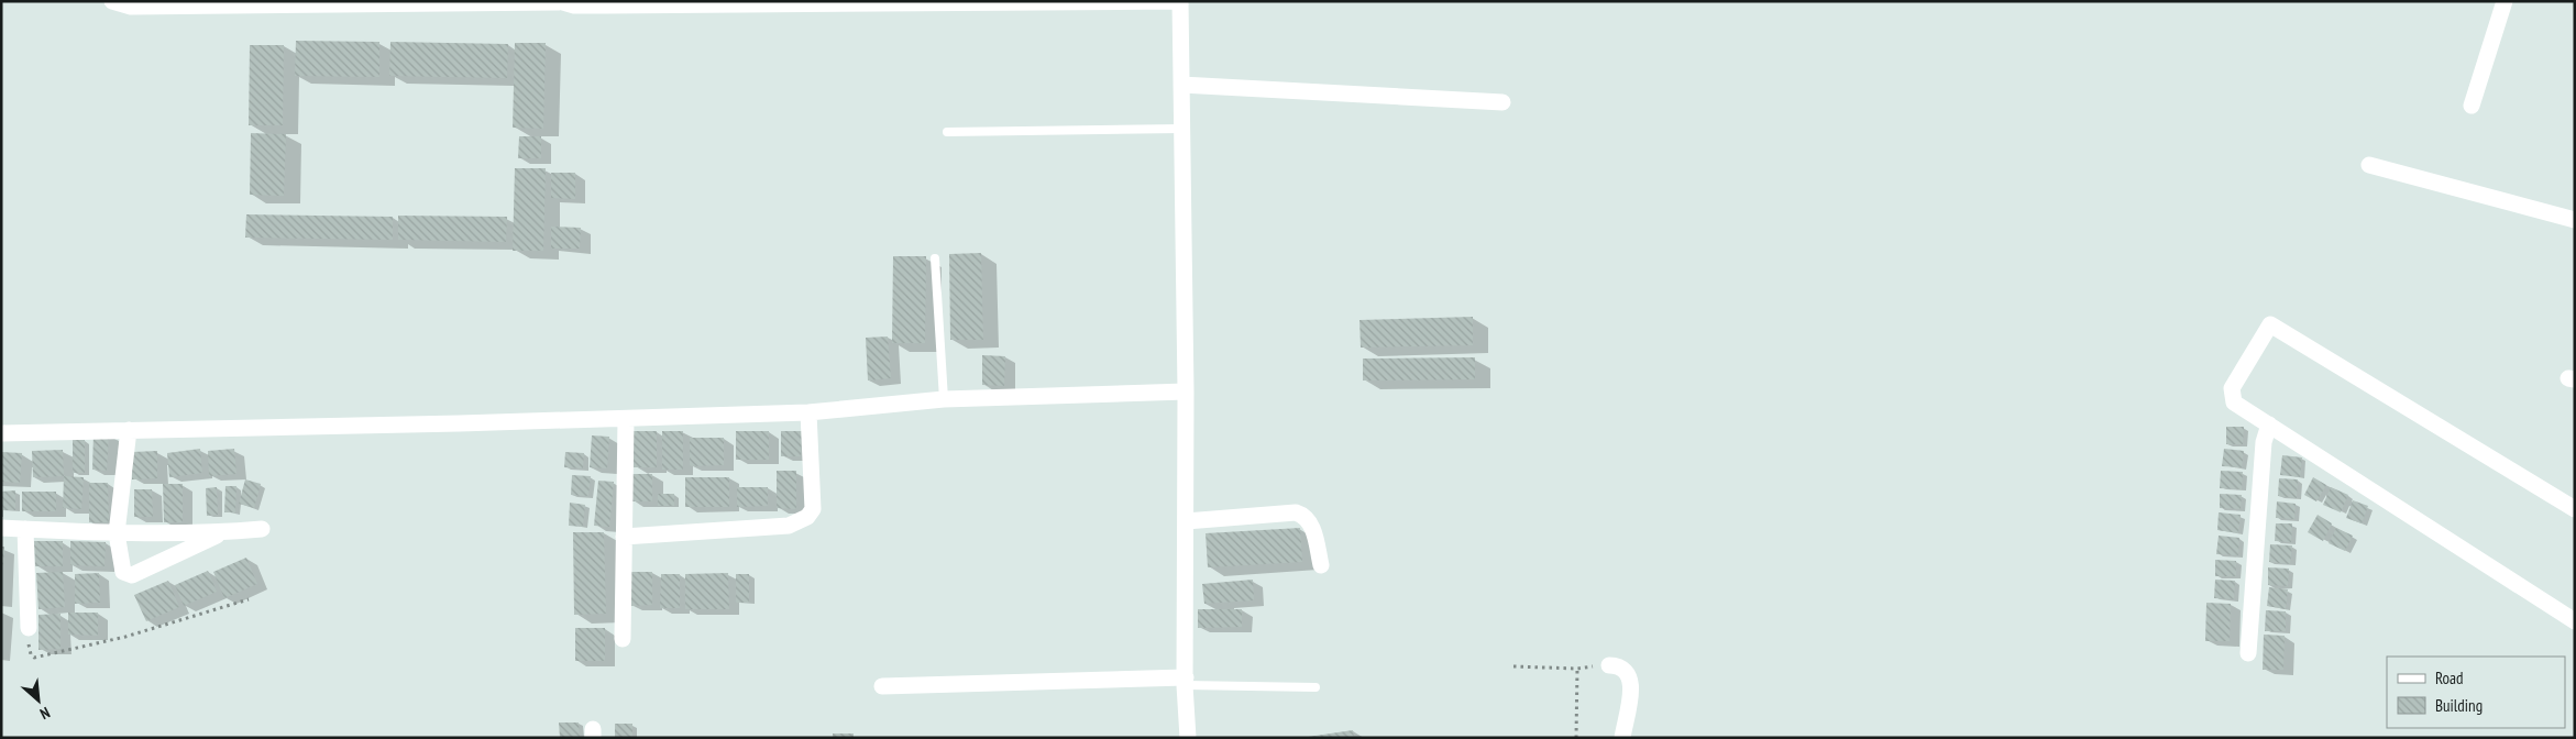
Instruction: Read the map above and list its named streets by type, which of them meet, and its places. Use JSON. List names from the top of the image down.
{
  "legend": ["Road", "Building"],
  "north": "bottom right"
}
